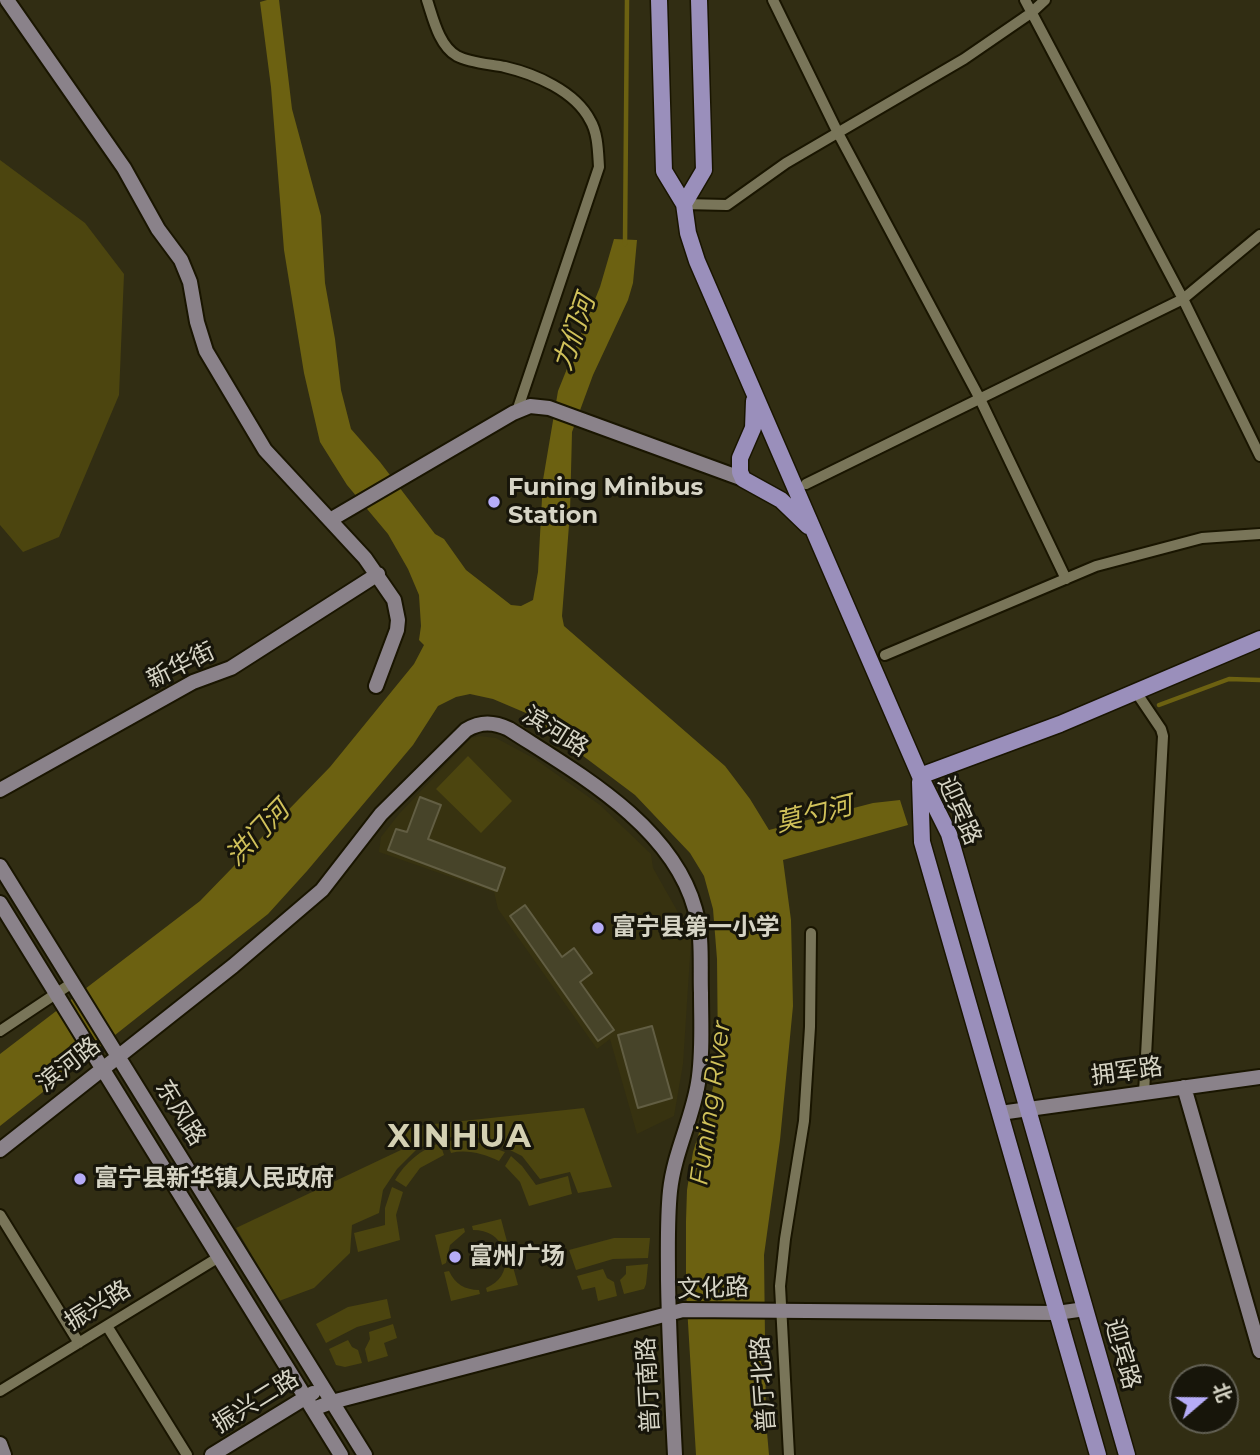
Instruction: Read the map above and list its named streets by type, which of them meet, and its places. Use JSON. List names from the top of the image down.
{
  "streets": {
    "main road": [
      "新华街",
      "滨河路",
      "迎宾路",
      "拥军路",
      "东风路",
      "文化路",
      "普厅南路",
      "振兴二路"
    ],
    "street": ["振兴路", "普厅北路"]
  },
  "crossings": [
    ["滨河路", "东风路"],
    ["滨河路", "文化路"],
    ["滨河路", "普厅南路"],
    ["迎宾路", "拥军路"],
    ["迎宾路", "文化路"],
    ["东风路", "文化路"],
    ["东风路", "振兴路"],
    ["东风路", "振兴二路"],
    ["文化路", "普厅北路"],
    ["文化路", "普厅南路"],
    ["文化路", "振兴二路"]
  ],
  "districts": ["XINHUA"],
  "water": [
    "力们河",
    "莫勺河",
    "洪门河",
    "Funing River"
  ],
  "places": [
    "Funing Minibus Station",
    "富宁县第一小学",
    "富宁县新华镇人民政府",
    "富州广场"
  ],
  "north": "right"
}
